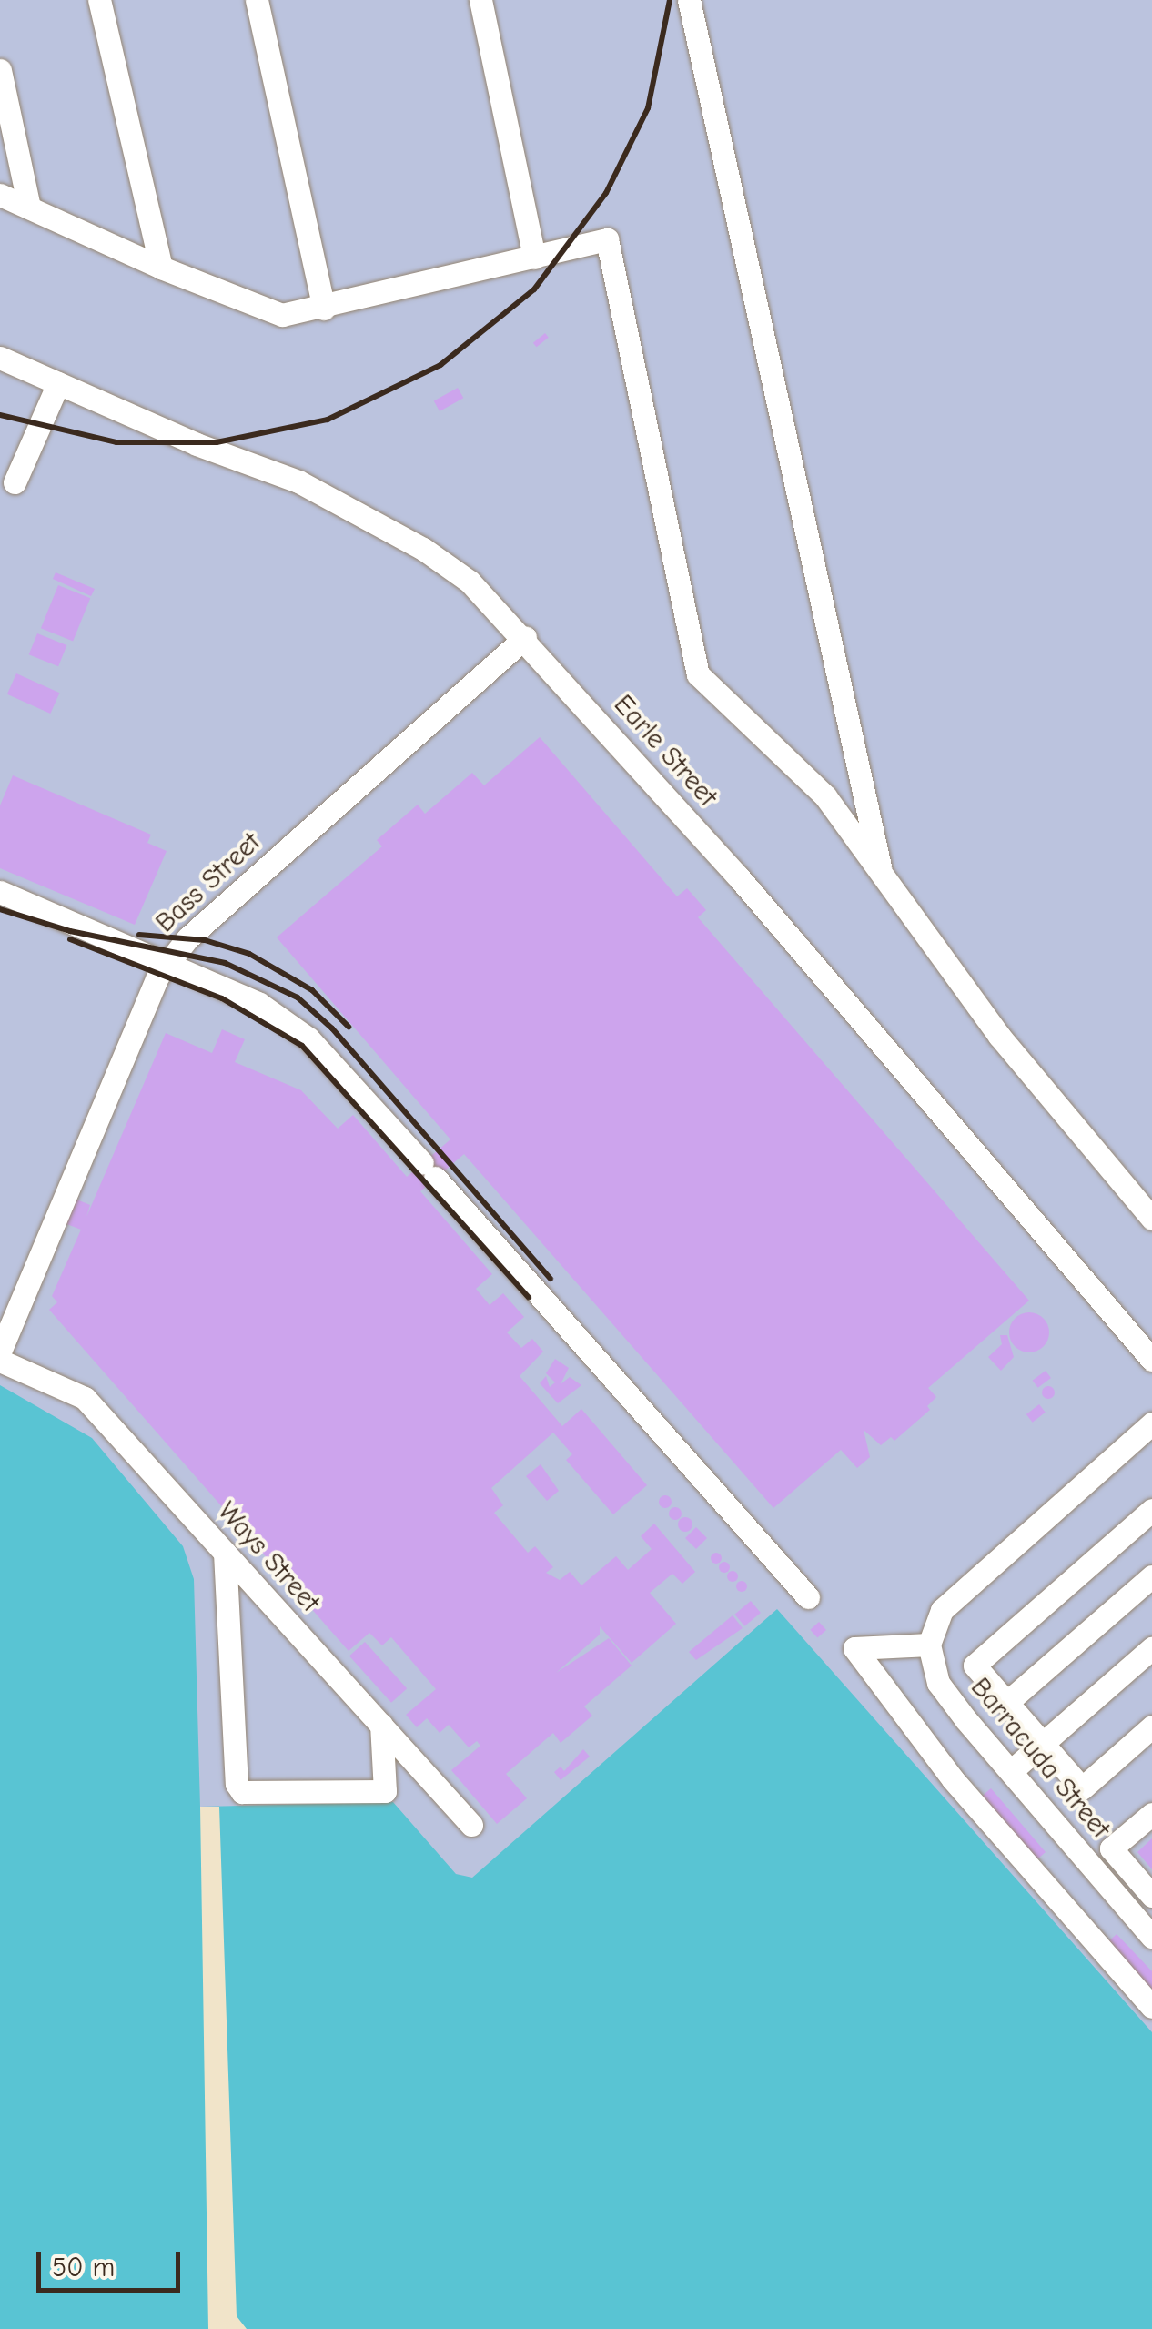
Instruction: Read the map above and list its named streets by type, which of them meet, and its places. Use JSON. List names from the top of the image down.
{
  "streets": {
    "street": [
      "Earle Street",
      "Bass Street",
      "Ways Street",
      "Barracuda Street"
    ]
  },
  "crossings": [
    ["Earle Street", "Bass Street"]
  ],
  "scale_bar": "50 m"
}
